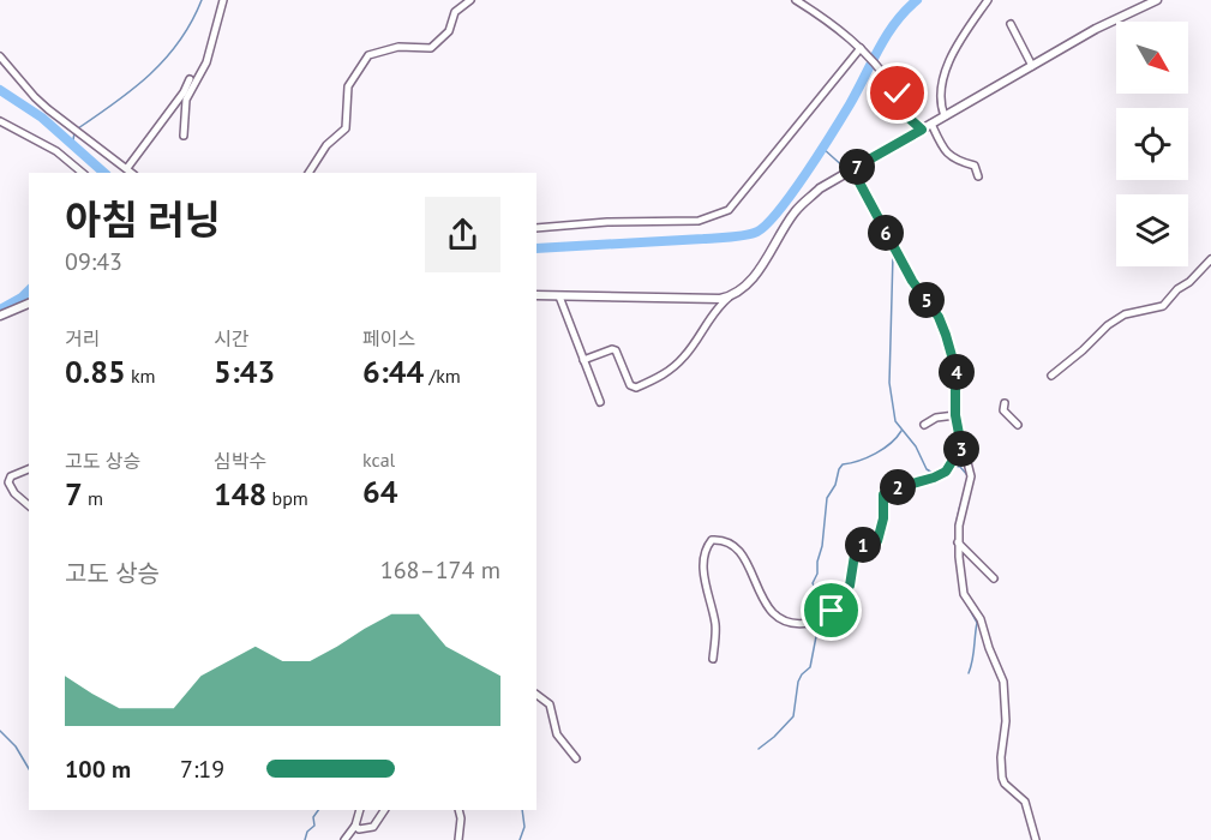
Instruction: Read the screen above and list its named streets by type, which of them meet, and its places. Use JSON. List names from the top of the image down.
{
  "north": "bottom right",
  "page": {
    "pins": [
      "7",
      "6",
      "5",
      "4",
      "3",
      "2",
      "1"
    ],
    "heading": ["아침 러닝", "09:43"],
    "stats": [
      ["거리", "0.85 km"],
      ["시간", "5:43"],
      ["페이스", "6:44 /km"],
      ["고도 상승", "7 m"],
      ["심박수", "148 bpm"],
      ["kcal", "64"]
    ],
    "chart": ["고도 상승", "168–174 m"],
    "list": [
      {
        "name": "100 m",
        "note": "7:19"
      }
    ]
  }
}
